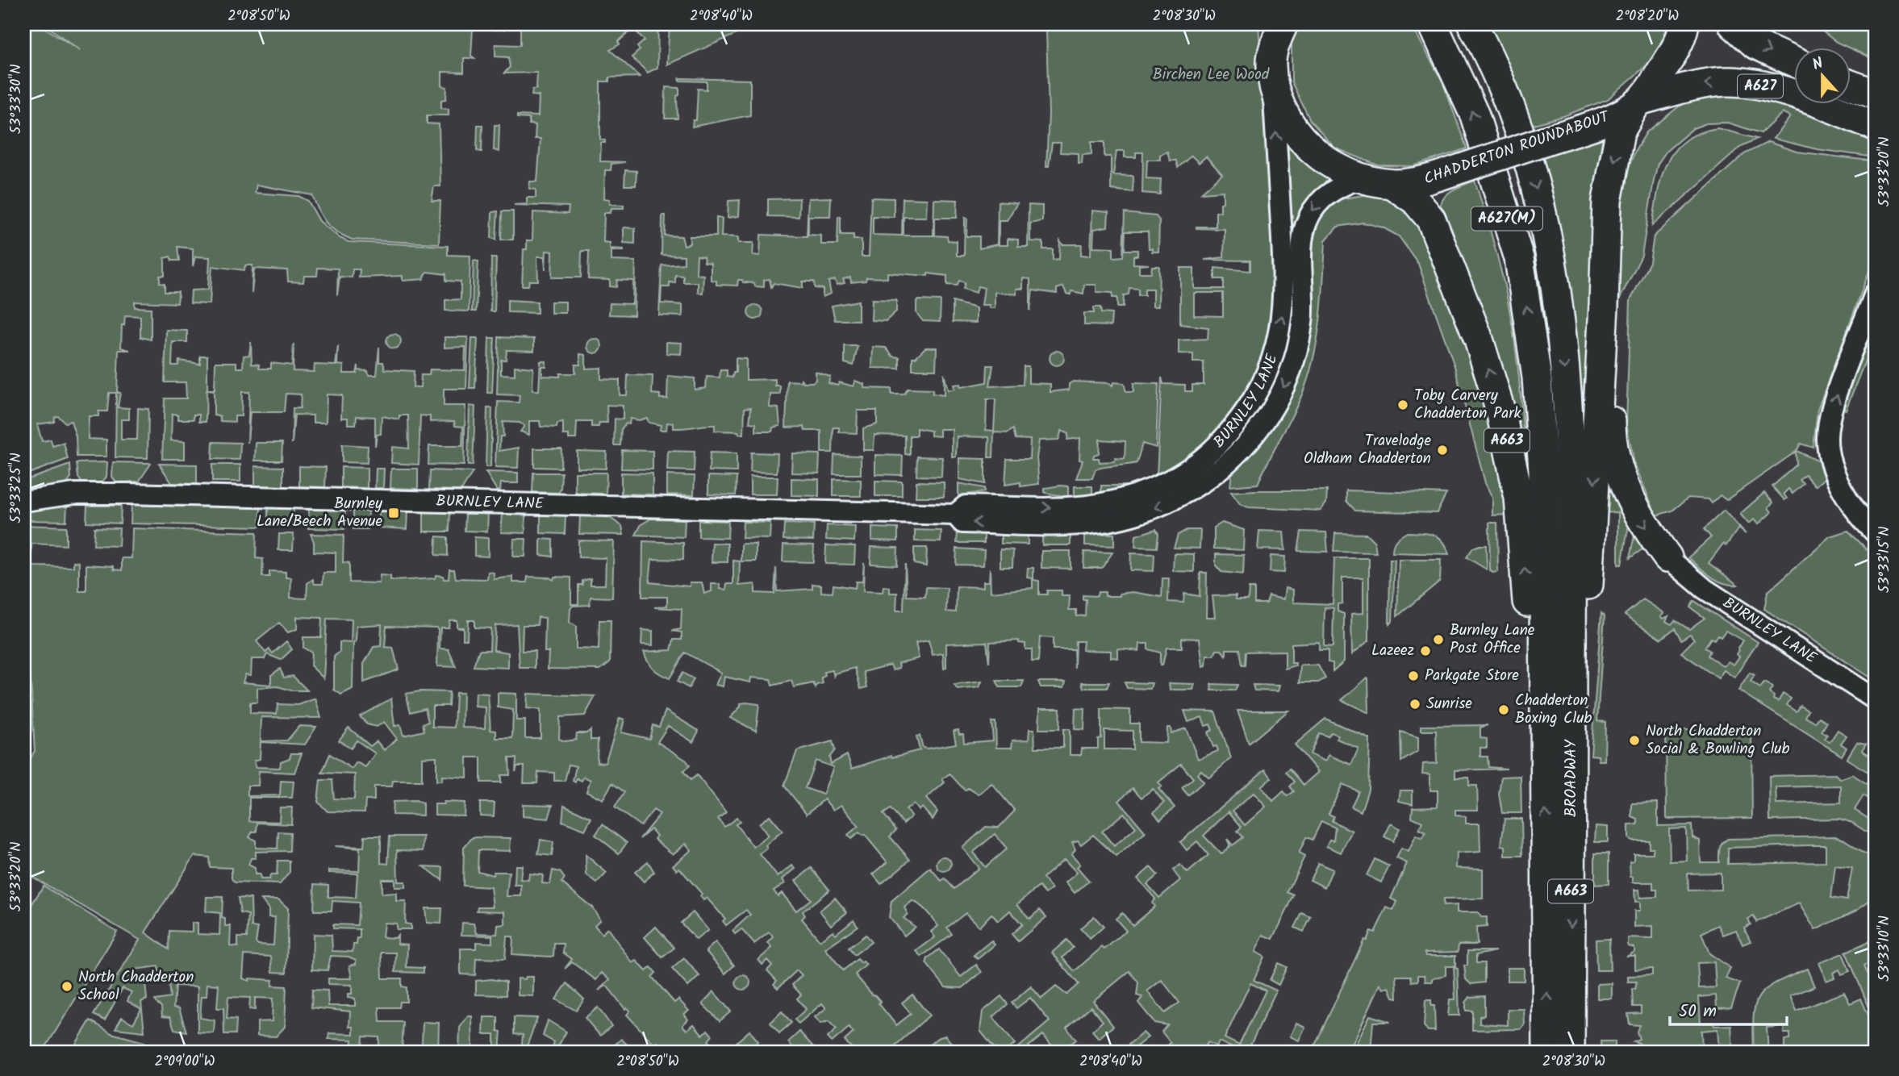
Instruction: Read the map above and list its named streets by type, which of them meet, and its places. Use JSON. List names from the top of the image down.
{
  "streets": {
    "highway": [
      "A627",
      "CHADDERTON ROUNDABOUT",
      "A627(M)",
      "A663",
      "BROADWAY"
    ],
    "street": ["BURNLEY LANE"]
  },
  "crossings": [
    ["A627", "CHADDERTON ROUNDABOUT"],
    ["A627", "A663"],
    ["CHADDERTON ROUNDABOUT", "BURNLEY LANE"],
    ["CHADDERTON ROUNDABOUT", "A663"],
    ["A663", "BROADWAY"]
  ],
  "parks": ["Birchen Lee Wood"],
  "places": {
    "other": [
      "Toby Carvery Chadderton Park",
      "Travelodge Oldham Chadderton",
      "Burnley Lane Post Office",
      "Lazeez",
      "Parkgate Store",
      "Sunrise",
      "Chadderton Boxing Club",
      "North Chadderton Social & Bowling Club",
      "North Chadderton School"
    ],
    "transit": ["Burnley Lane/Beech Avenue"]
  },
  "scale_bar": "50 m",
  "north": "top",
  "coordinates": [
    "2°08'50\"W",
    "2°08'40\"W",
    "2°08'30\"W",
    "2°08'20\"W",
    "53°33'30\"N",
    "53°33'20\"N",
    "53°33'25\"N",
    "53°33'15\"N",
    "53°33'10\"N",
    "2°09'00\"W"
  ]
}
